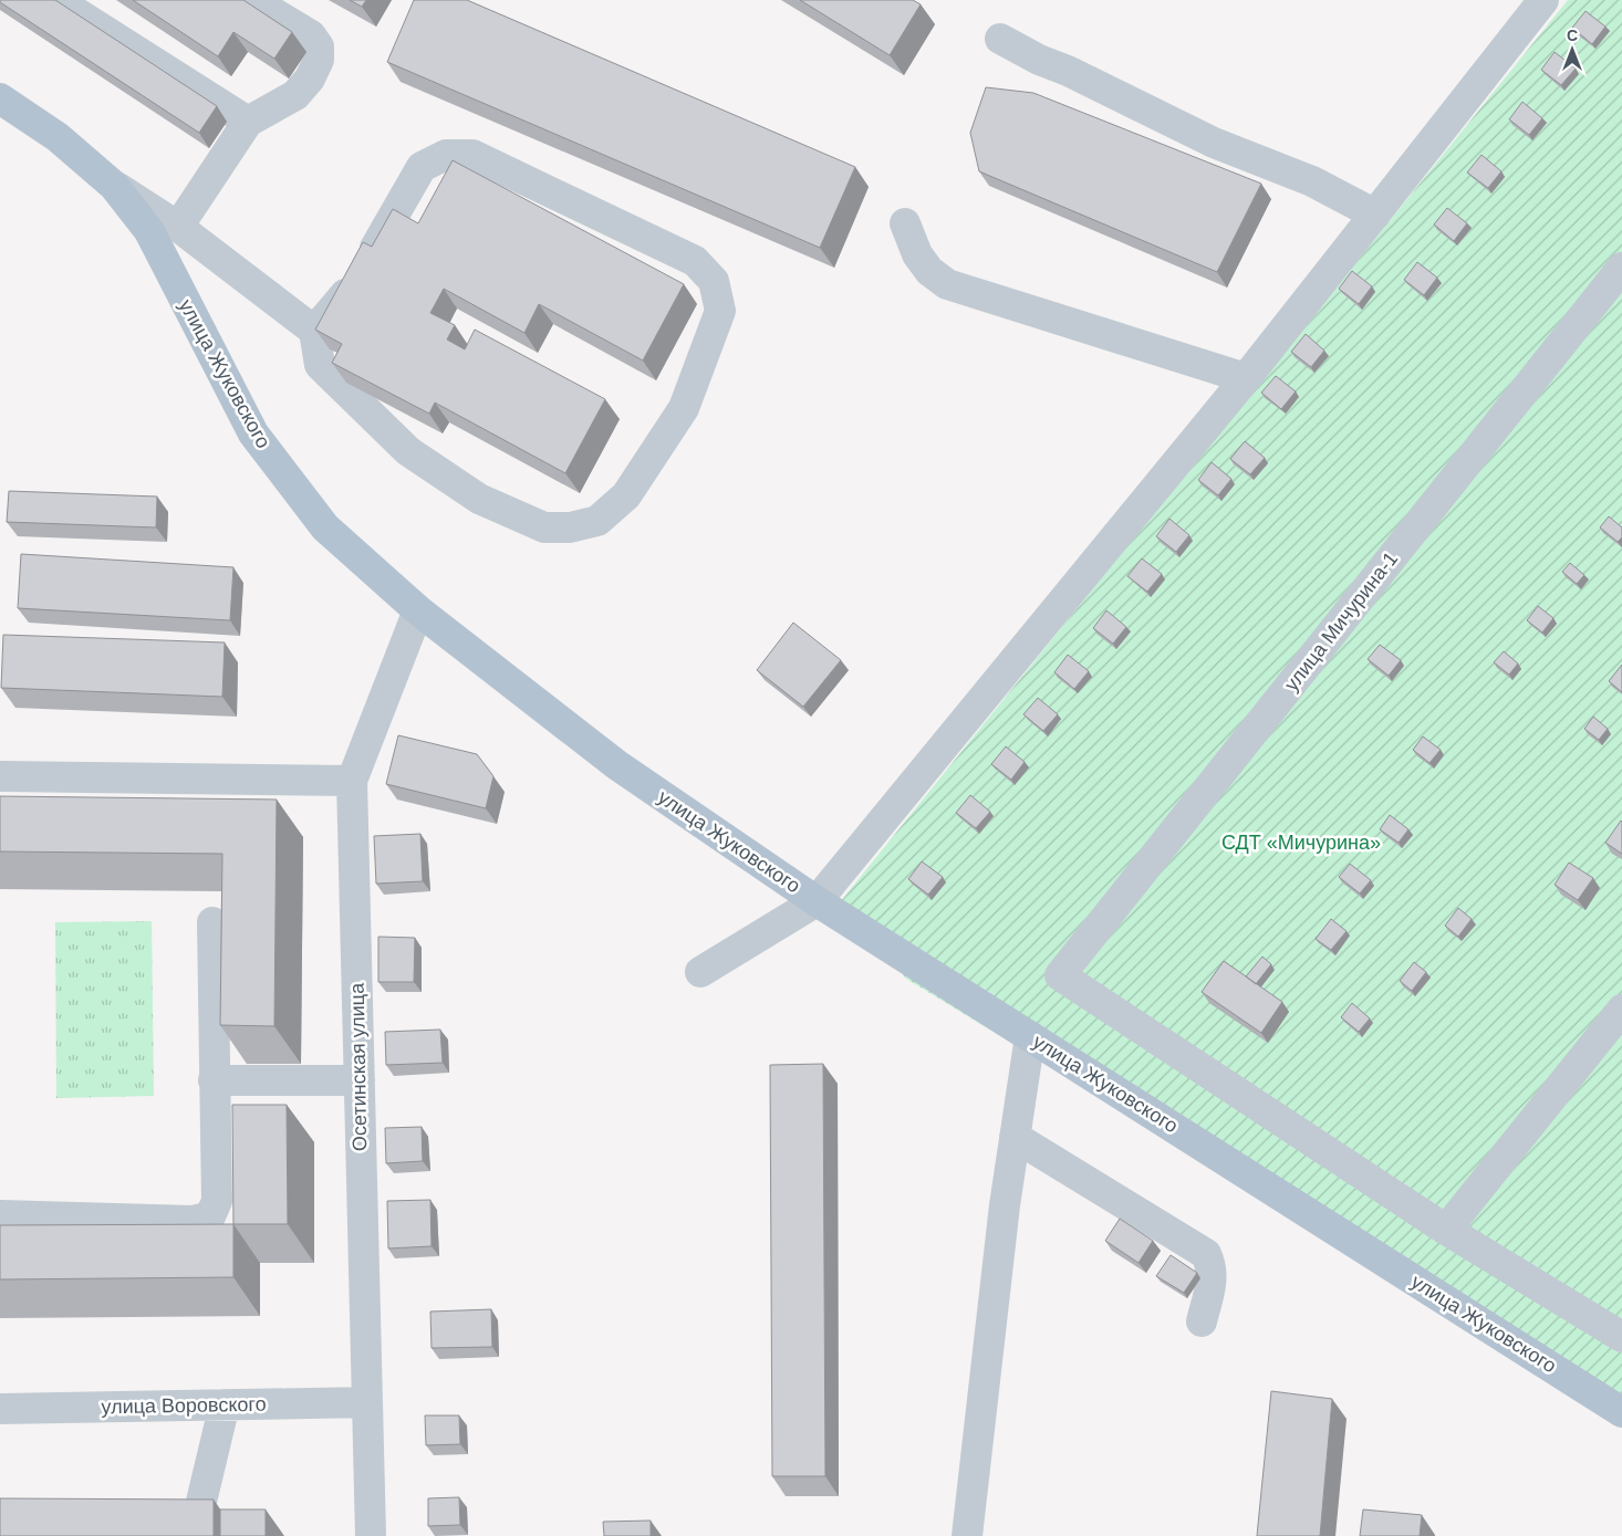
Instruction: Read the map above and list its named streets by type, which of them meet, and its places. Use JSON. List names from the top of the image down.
{
  "streets": {
    "main road": ["улица Жуковского"],
    "street": ["улица Мичурина-1", "Осетинская улица", "улица Воровского"]
  },
  "crossings": [
    ["улица Жуковского", "Осетинская улица"],
    ["Осетинская улица", "улица Воровского"]
  ],
  "parks": ["СДТ «Мичурина»"],
  "north": "top"
}
